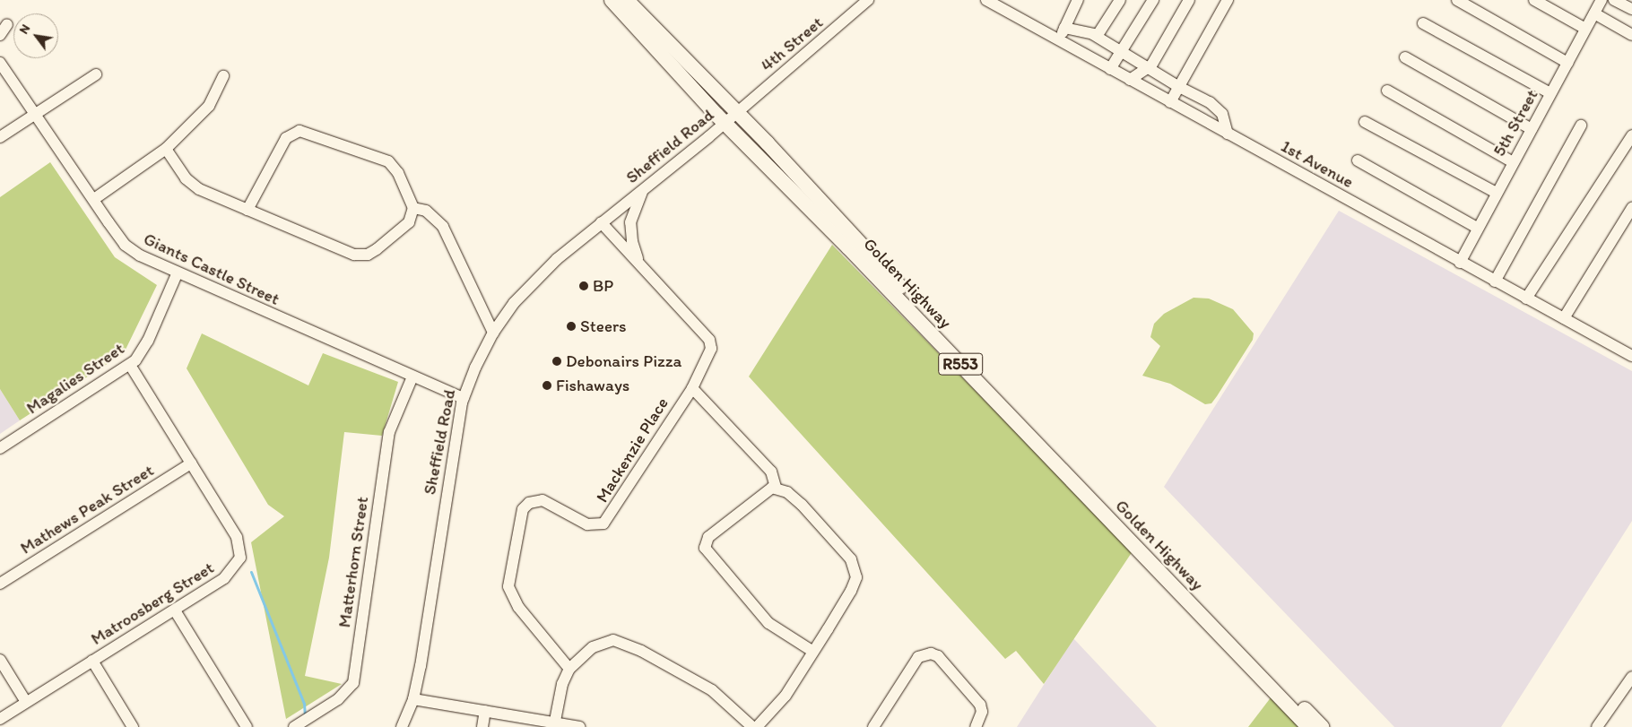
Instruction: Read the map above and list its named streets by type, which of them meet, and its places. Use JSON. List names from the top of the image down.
{
  "streets": {
    "main road": ["Golden Highway", "R553"],
    "street": [
      "4th Street",
      "5th Street",
      "Sheffield Road",
      "1st Avenue",
      "Giants Castle Street",
      "Magalies Street",
      "Mackenzie Place",
      "Mathews Peak Street",
      "Matterhorn Street",
      "Matroosberg Street"
    ]
  },
  "crossings": [
    ["4th Street", "Sheffield Road"],
    ["4th Street", "Golden Highway"],
    ["5th Street", "1st Avenue"],
    ["Sheffield Road", "Giants Castle Street"],
    ["Sheffield Road", "Golden Highway"],
    ["Sheffield Road", "Mackenzie Place"],
    ["Giants Castle Street", "Magalies Street"],
    ["Giants Castle Street", "Matterhorn Street"],
    ["Magalies Street", "Matroosberg Street"],
    ["Mathews Peak Street", "Matroosberg Street"]
  ],
  "places": [
    "BP",
    "Steers",
    "Debonairs Pizza",
    "Fishaways"
  ],
  "north": "top left"
}
